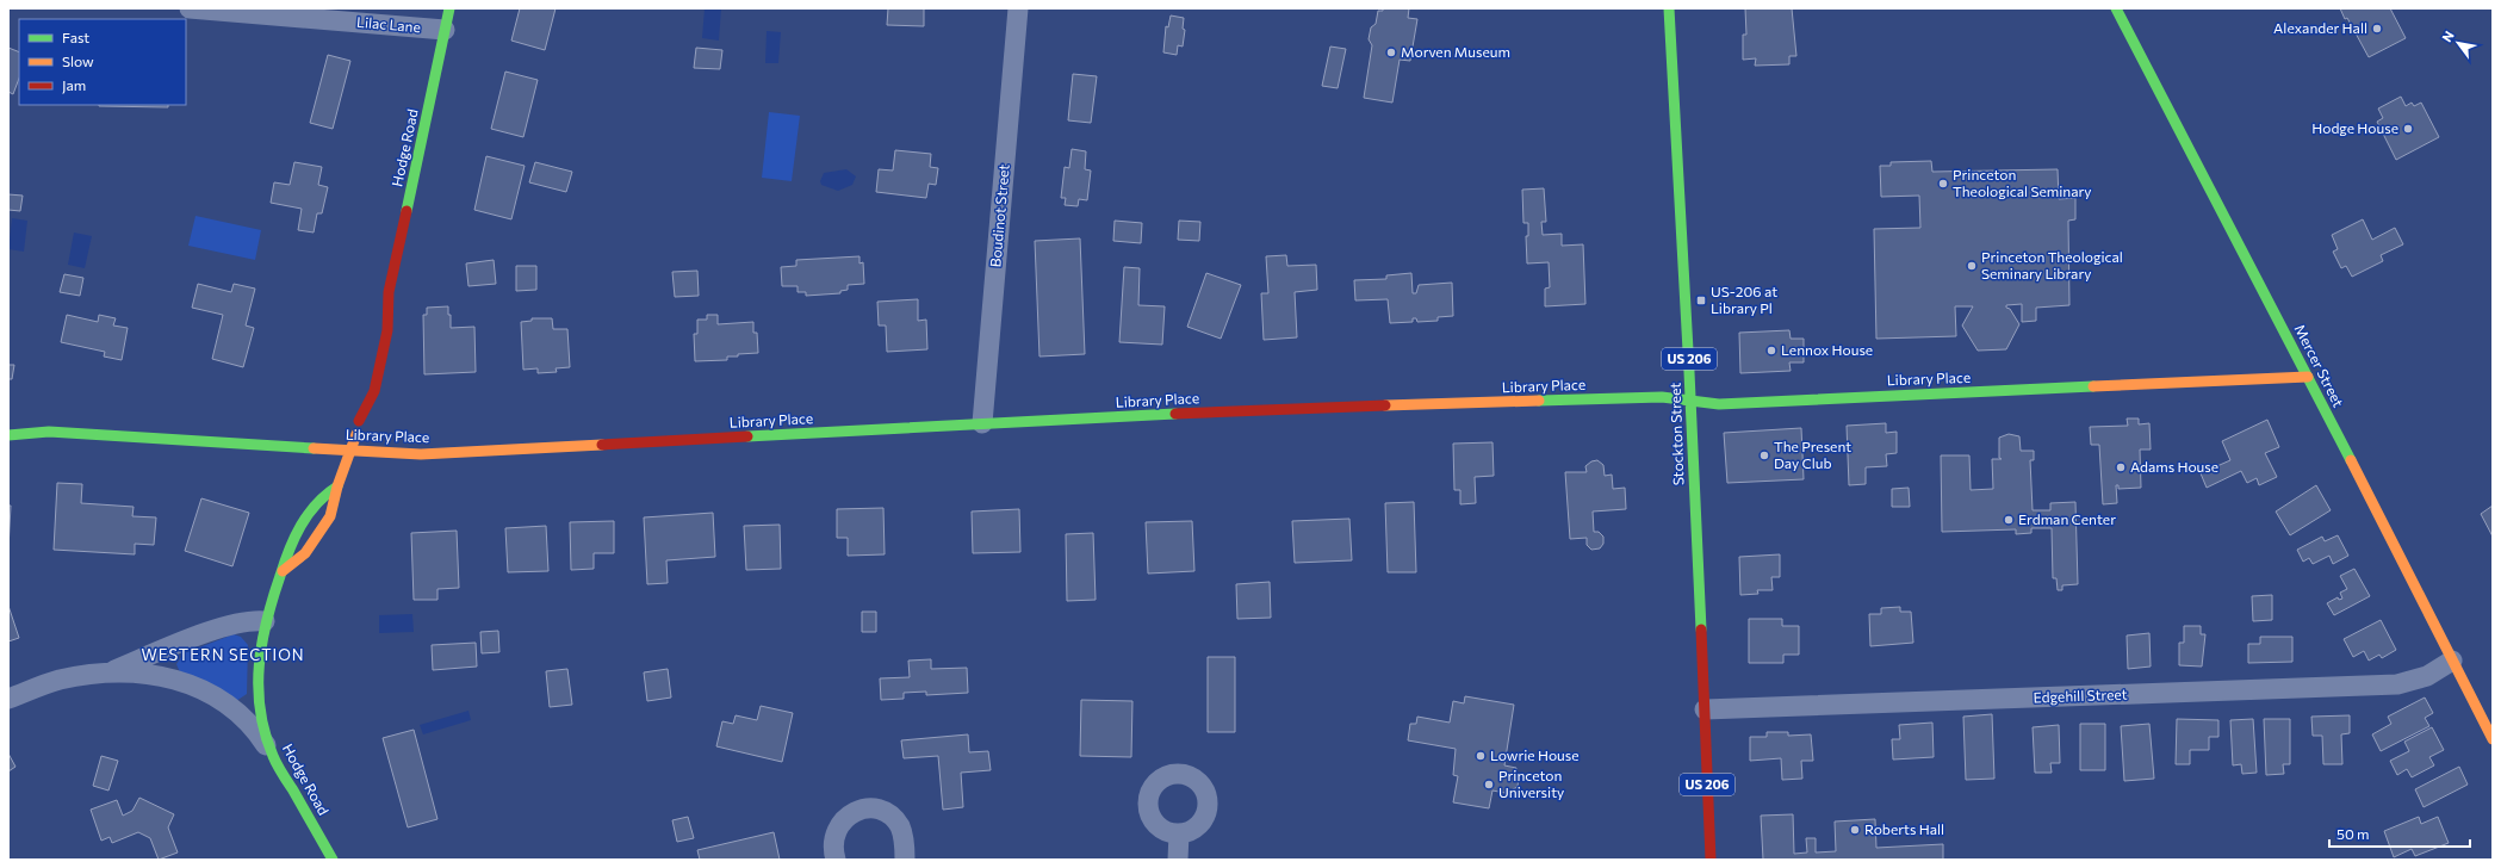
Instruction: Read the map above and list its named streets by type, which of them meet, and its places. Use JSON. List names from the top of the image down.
{
  "streets": {
    "main road": [
      "Hodge Road",
      "US 206",
      "Mercer Street",
      "Library Place",
      "Stockton Street"
    ],
    "street": ["Lilac Lane", "Boudinot Street", "Edgehill Street"]
  },
  "crossings": [
    ["Lilac Lane", "Hodge Road"],
    ["Hodge Road", "Library Place"],
    ["Boudinot Street", "Library Place"],
    ["Mercer Street", "Library Place"],
    ["Mercer Street", "Edgehill Street"],
    ["Library Place", "Stockton Street"],
    ["Stockton Street", "Edgehill Street"]
  ],
  "districts": ["WESTERN SECTION"],
  "places": {
    "other": [
      "Alexander Hall",
      "Morven Museum",
      "Hodge House",
      "Princeton Theological Seminary",
      "Princeton Theological Seminary Library",
      "Lennox House",
      "The Present Day Club",
      "Adams House",
      "Erdman Center",
      "Lowrie House",
      "Princeton University",
      "Roberts Hall"
    ],
    "transit": ["US-206 at Library Pl"]
  },
  "legend": ["Fast", "Slow", "Jam"],
  "scale_bar": "50 m",
  "north": "top left"
}
